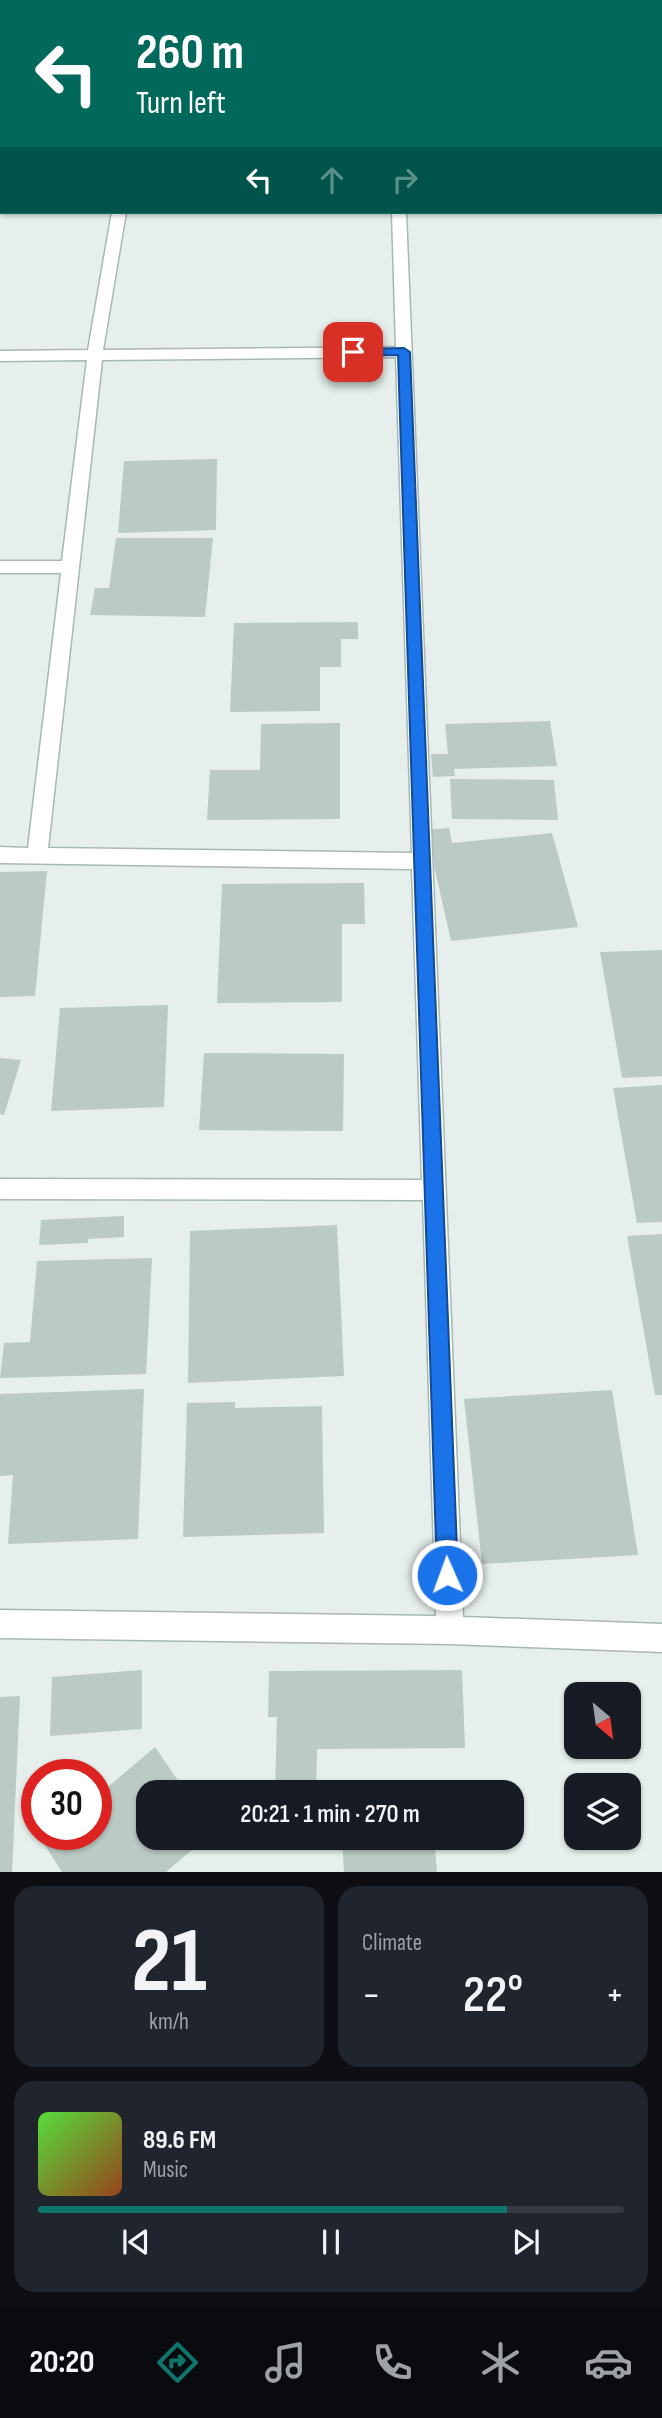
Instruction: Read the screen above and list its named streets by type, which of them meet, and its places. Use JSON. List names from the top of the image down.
{
  "north": "bottom right",
  "page": {
    "turn": ["260 m", "Turn left"],
    "limit": "30",
    "trip": "20:21 · 1 min · 270 m",
    "tile": [
      ["21", "km/h"],
      "Climate"
    ],
    "heat": ["−", "22°", "+"],
    "song": ["89.6 FM", "Music"],
    "tabs": "20:20"
  }
}
